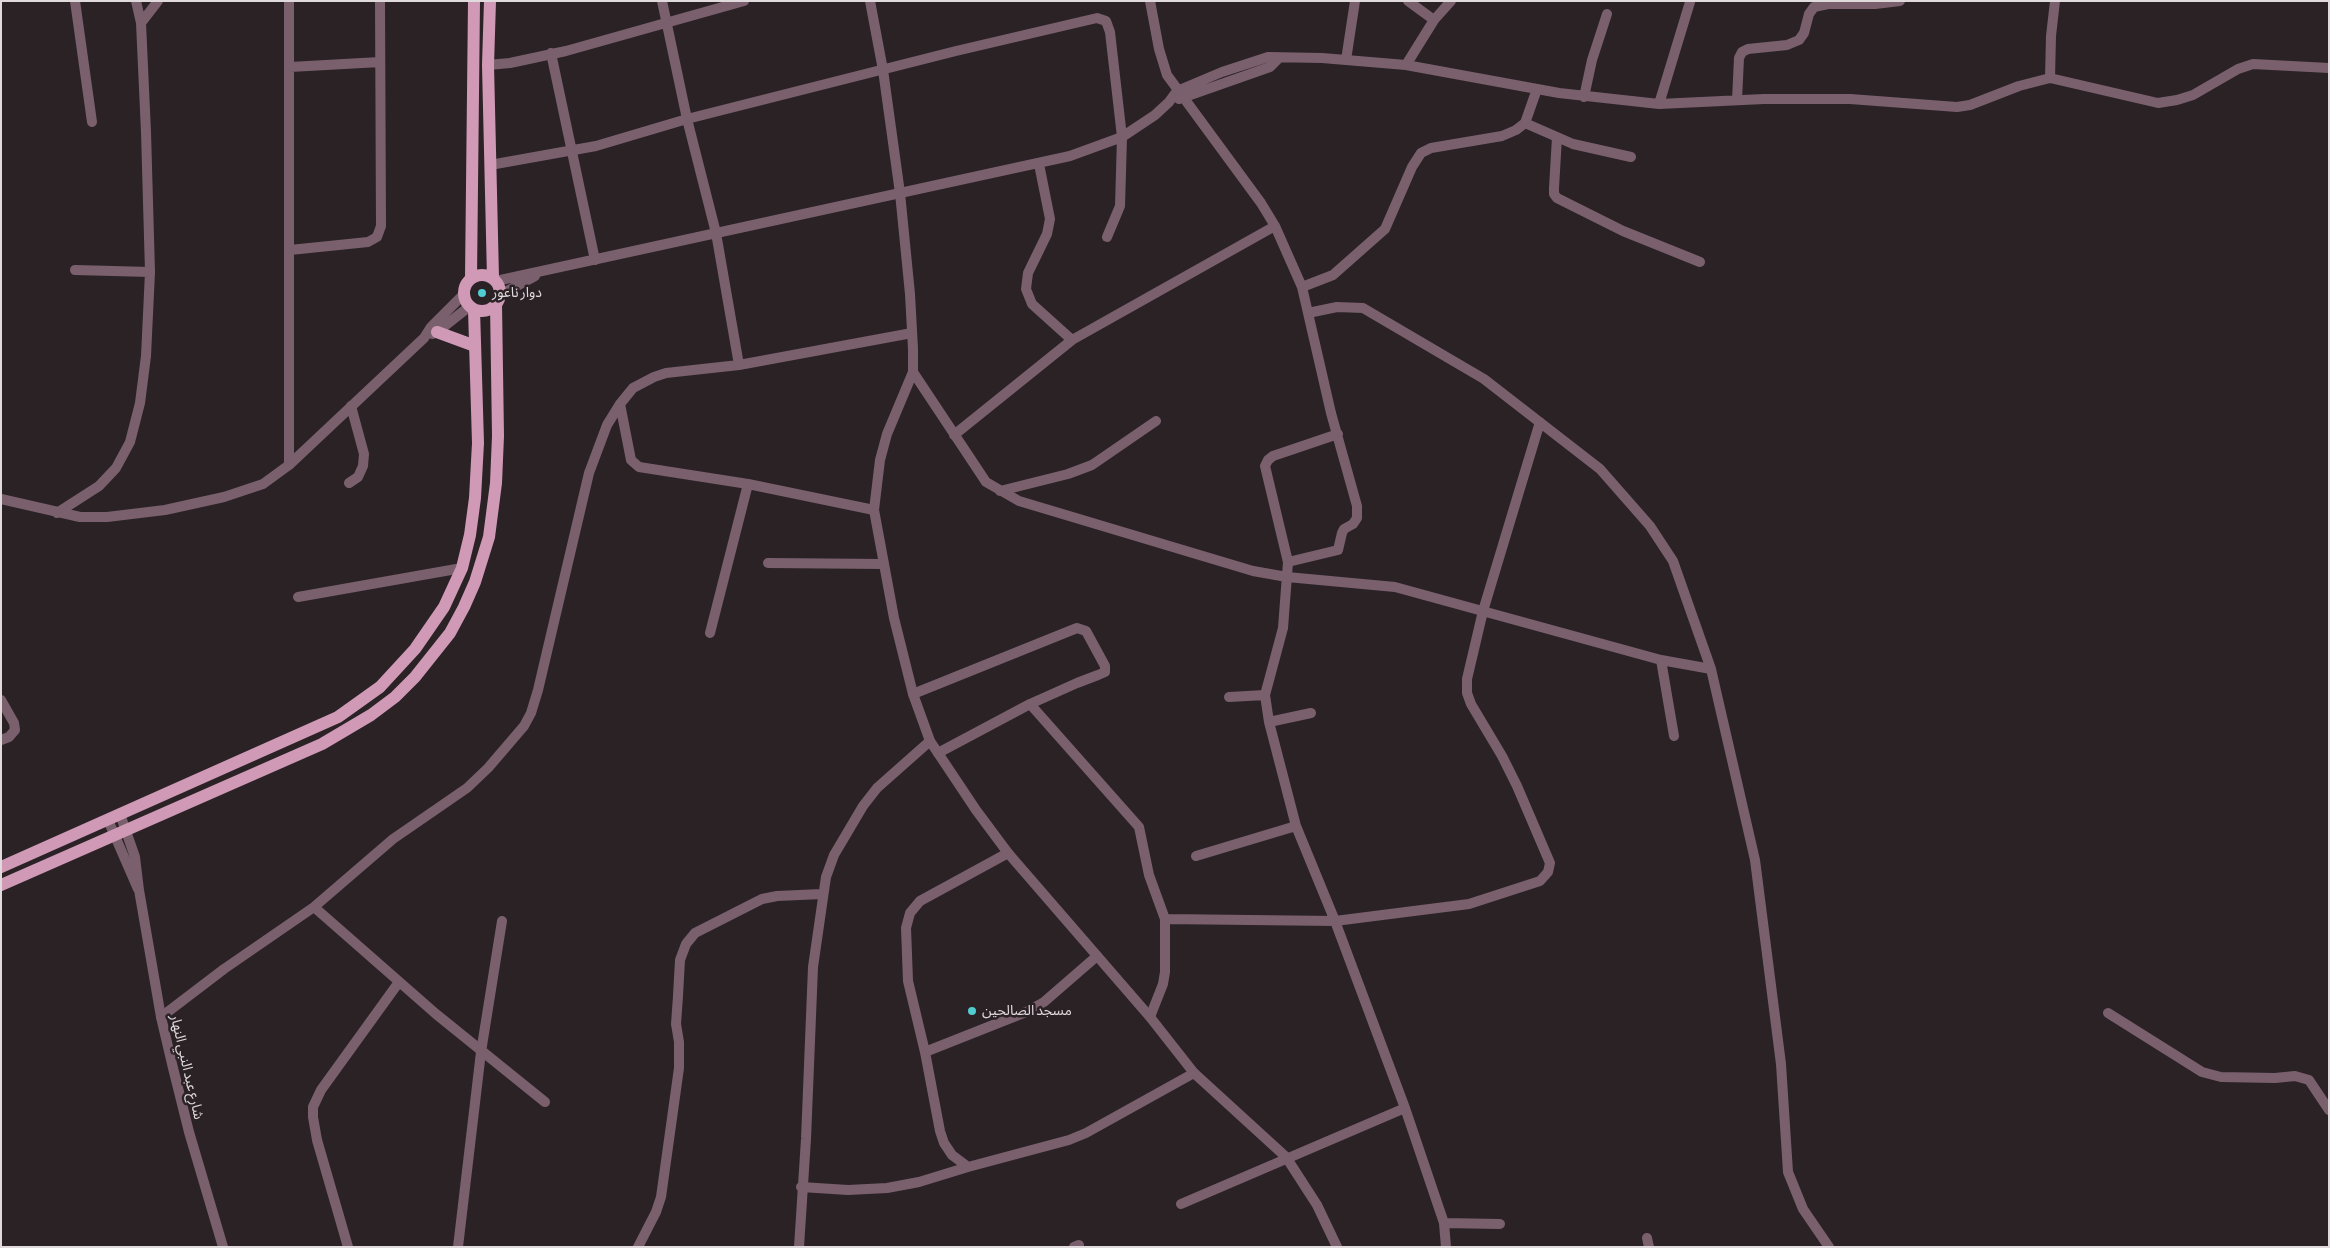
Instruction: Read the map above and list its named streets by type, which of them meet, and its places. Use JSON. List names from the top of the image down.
{
  "streets": {
    "street": ["شارع عبد النبي النهار"]
  },
  "places": ["دوار ناعور", "مسجد الصالحين"]
}
